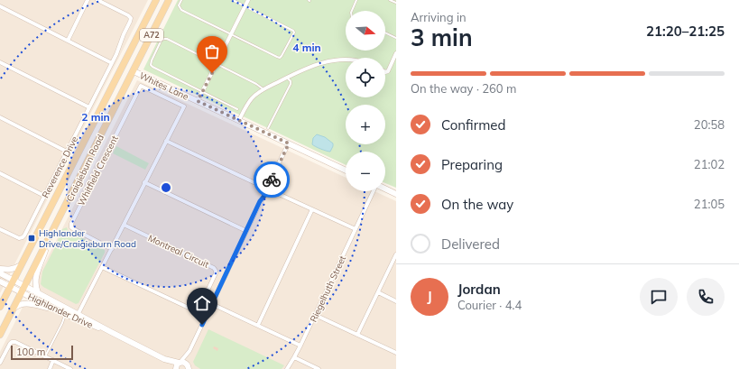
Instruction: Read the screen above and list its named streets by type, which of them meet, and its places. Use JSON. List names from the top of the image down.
{
  "streets": {
    "main road": ["A72", "Craigieburn Road"],
    "street": [
      "Whites Lane",
      "Reverence Drive",
      "Whitfield Crescent",
      "Montreal Circuit",
      "Riegelhuth Street",
      "Highlander Drive"
    ]
  },
  "crossings": [
    ["Whites Lane", "Craigieburn Road"],
    ["Craigieburn Road", "Highlander Drive"],
    ["Whitfield Crescent", "Montreal Circuit"],
    ["Whitfield Crescent", "Highlander Drive"]
  ],
  "places": {
    "transit": ["Highlander Drive/Craigieburn Road"]
  },
  "scale_bar": "100 m",
  "north": "right",
  "page": {
    "heading": ["3 min", "Arriving in", "21:20–21:25"],
    "panel": ["Jordan", "Courier · 4.4"],
    "map_buttons": ["+", "−"],
    "bar": "On the way · 260 m",
    "list": [
      ["Confirmed", "20:58"],
      ["Preparing", "21:02"],
      ["On the way", "21:05"],
      "Delivered"
    ],
    "round": "J",
    "scale": "100 m"
  },
  "rings": ["4 min", "2 min"]
}
